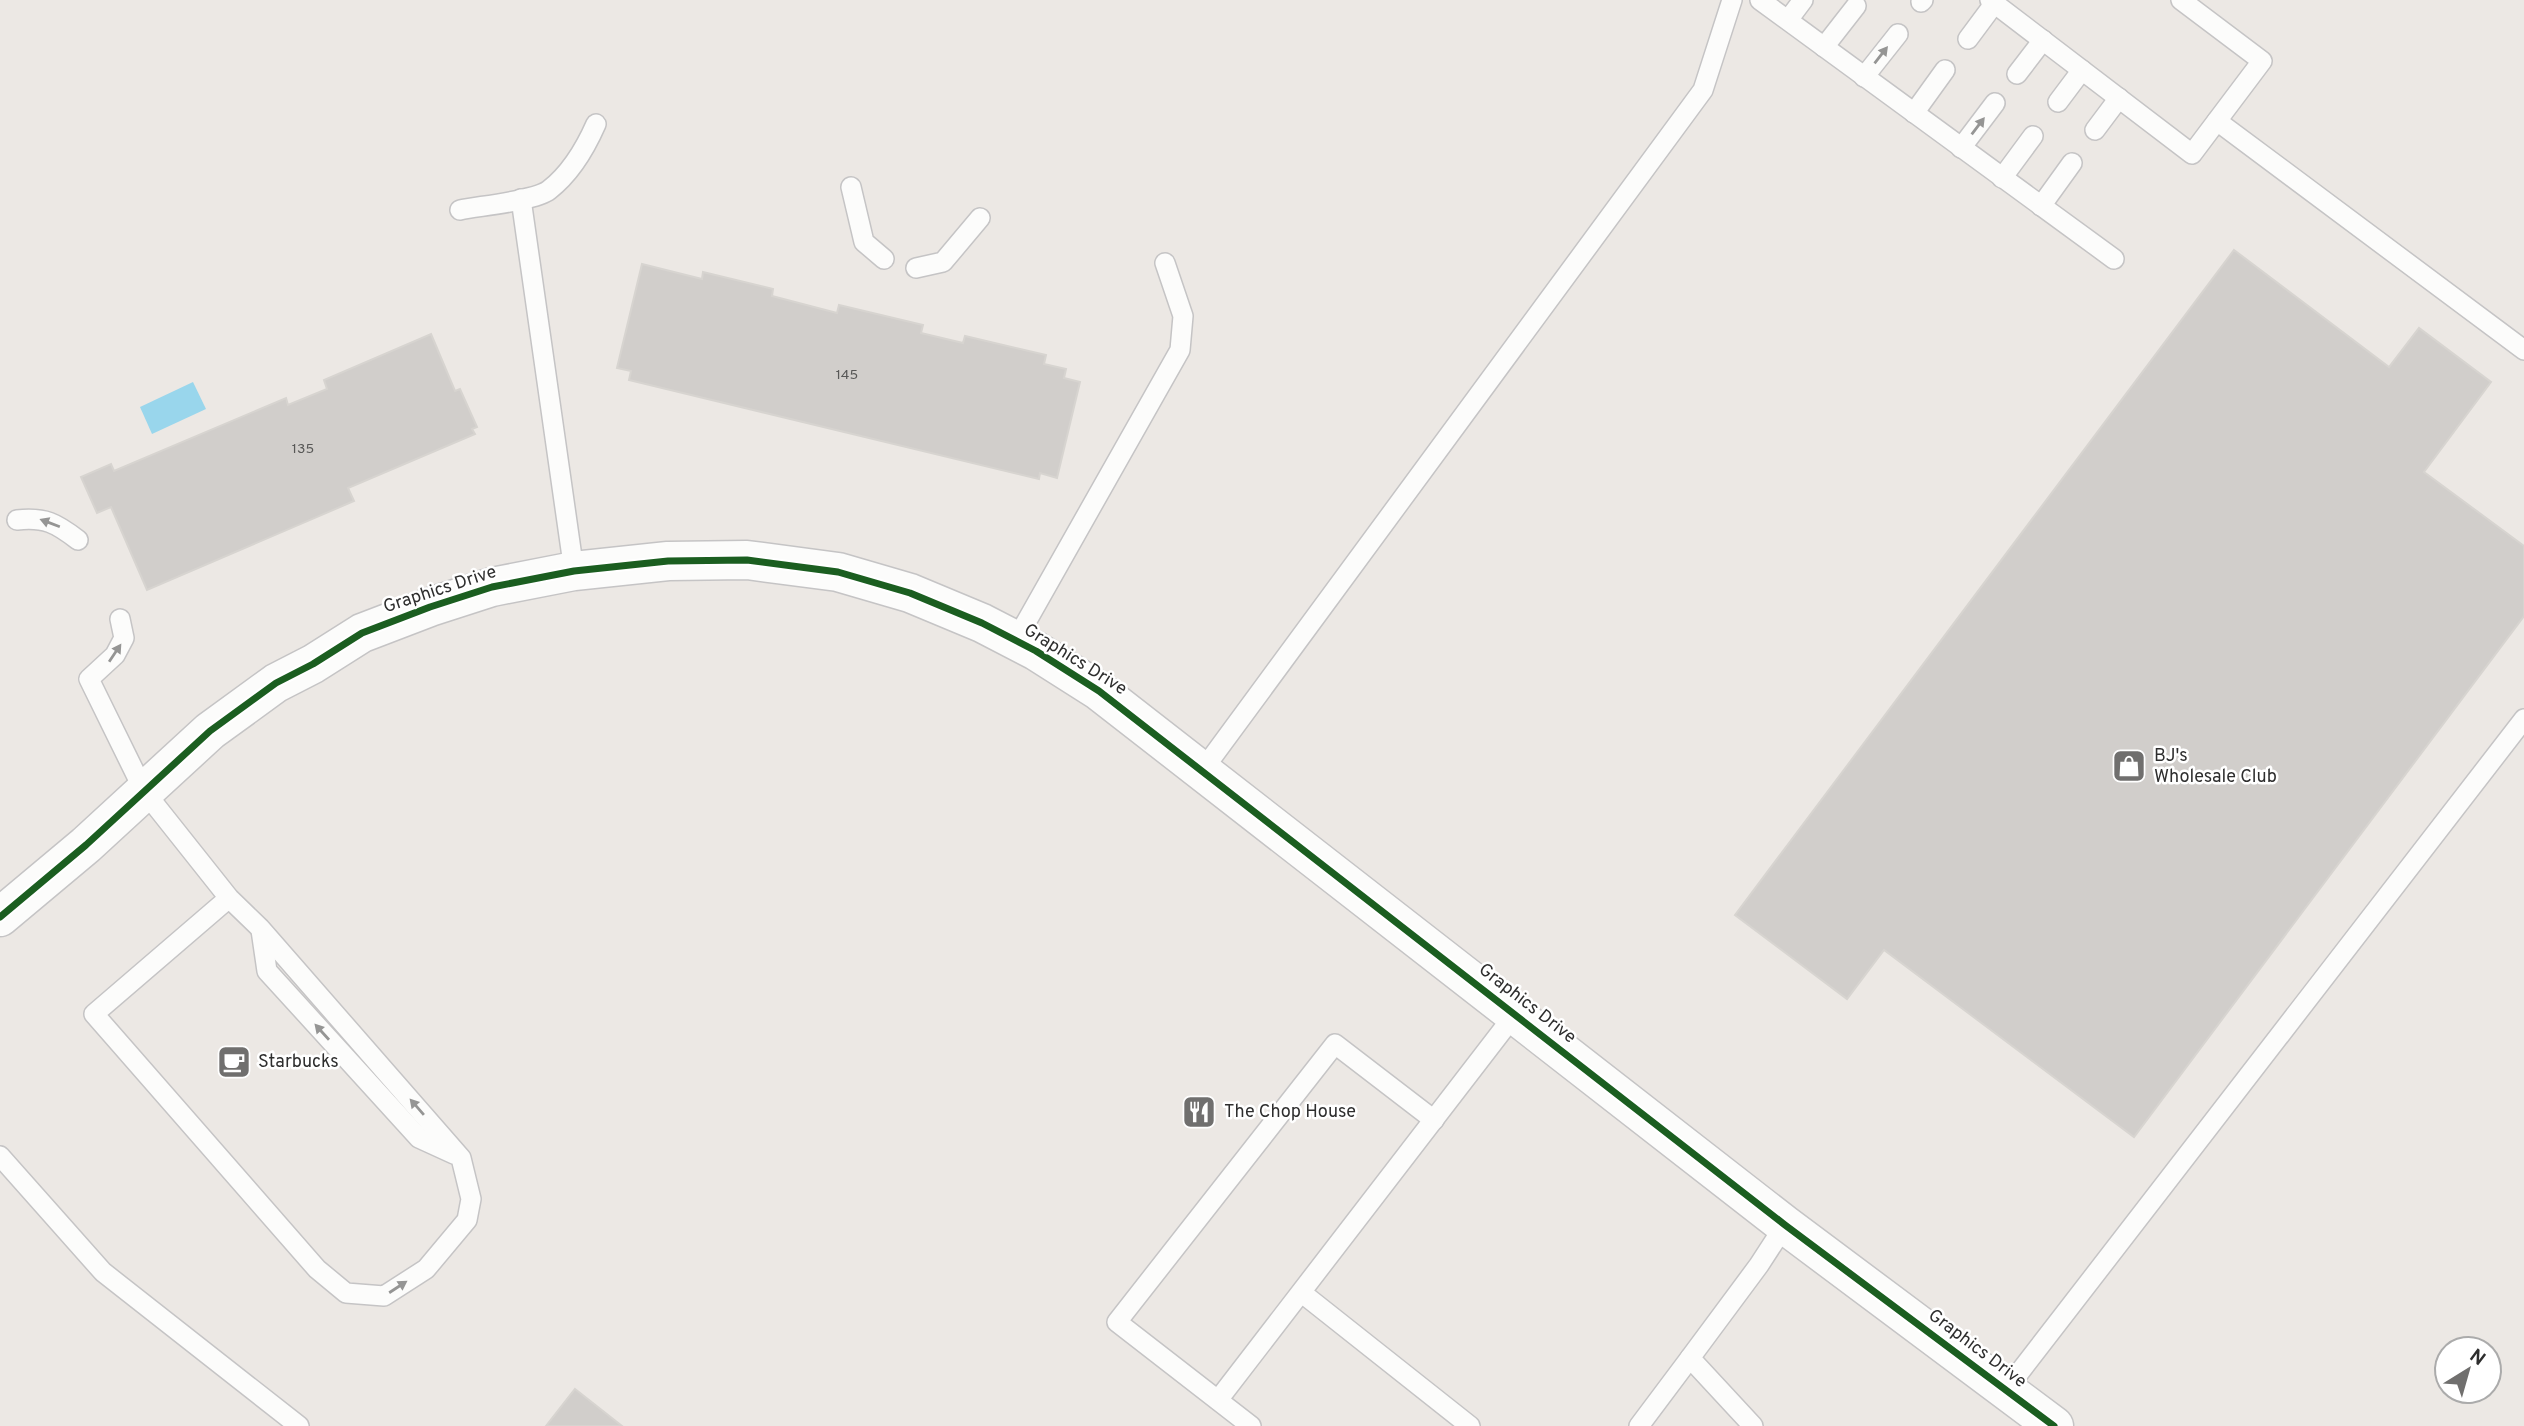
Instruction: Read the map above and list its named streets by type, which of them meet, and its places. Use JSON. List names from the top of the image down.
{
  "streets": {
    "street": ["Graphics Drive"]
  },
  "places": {
    "shop": ["BJ's Wholesale Club"],
    "cafe": ["Starbucks"],
    "restaurant": ["The Chop House"]
  },
  "house_numbers": ["145", "135"],
  "north": "top right"
}
